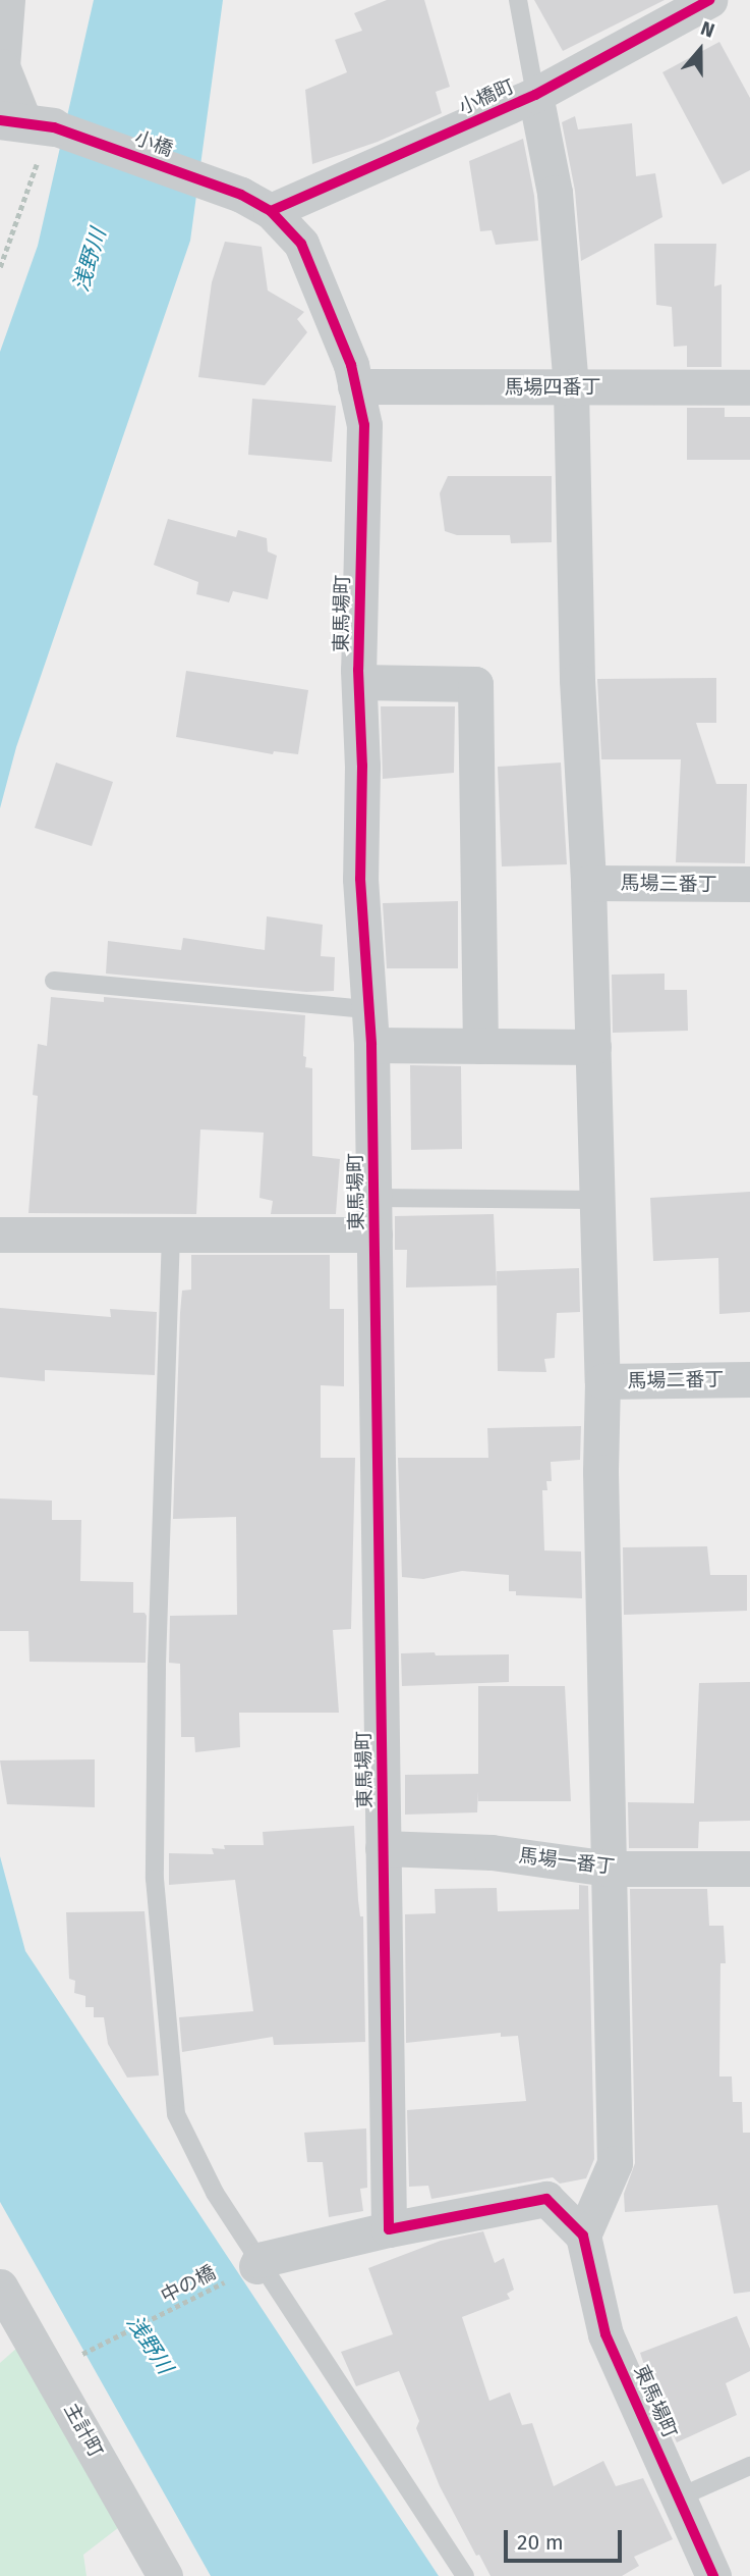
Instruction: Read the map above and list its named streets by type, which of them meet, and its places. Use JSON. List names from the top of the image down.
{
  "streets": {
    "street": [
      "小橋町",
      "小橋",
      "馬場四番丁",
      "東馬場町",
      "馬場三番丁",
      "馬場二番丁",
      "馬場一番丁",
      "主計町"
    ],
    "path": ["中の橋"]
  },
  "crossings": [
    ["小橋町", "小橋"],
    ["小橋町", "東馬場町"],
    ["小橋", "東馬場町"],
    ["馬場四番丁", "東馬場町"],
    ["東馬場町", "馬場一番丁"]
  ],
  "water": ["浅野川"],
  "scale_bar": "20 m",
  "north": "top"
}
